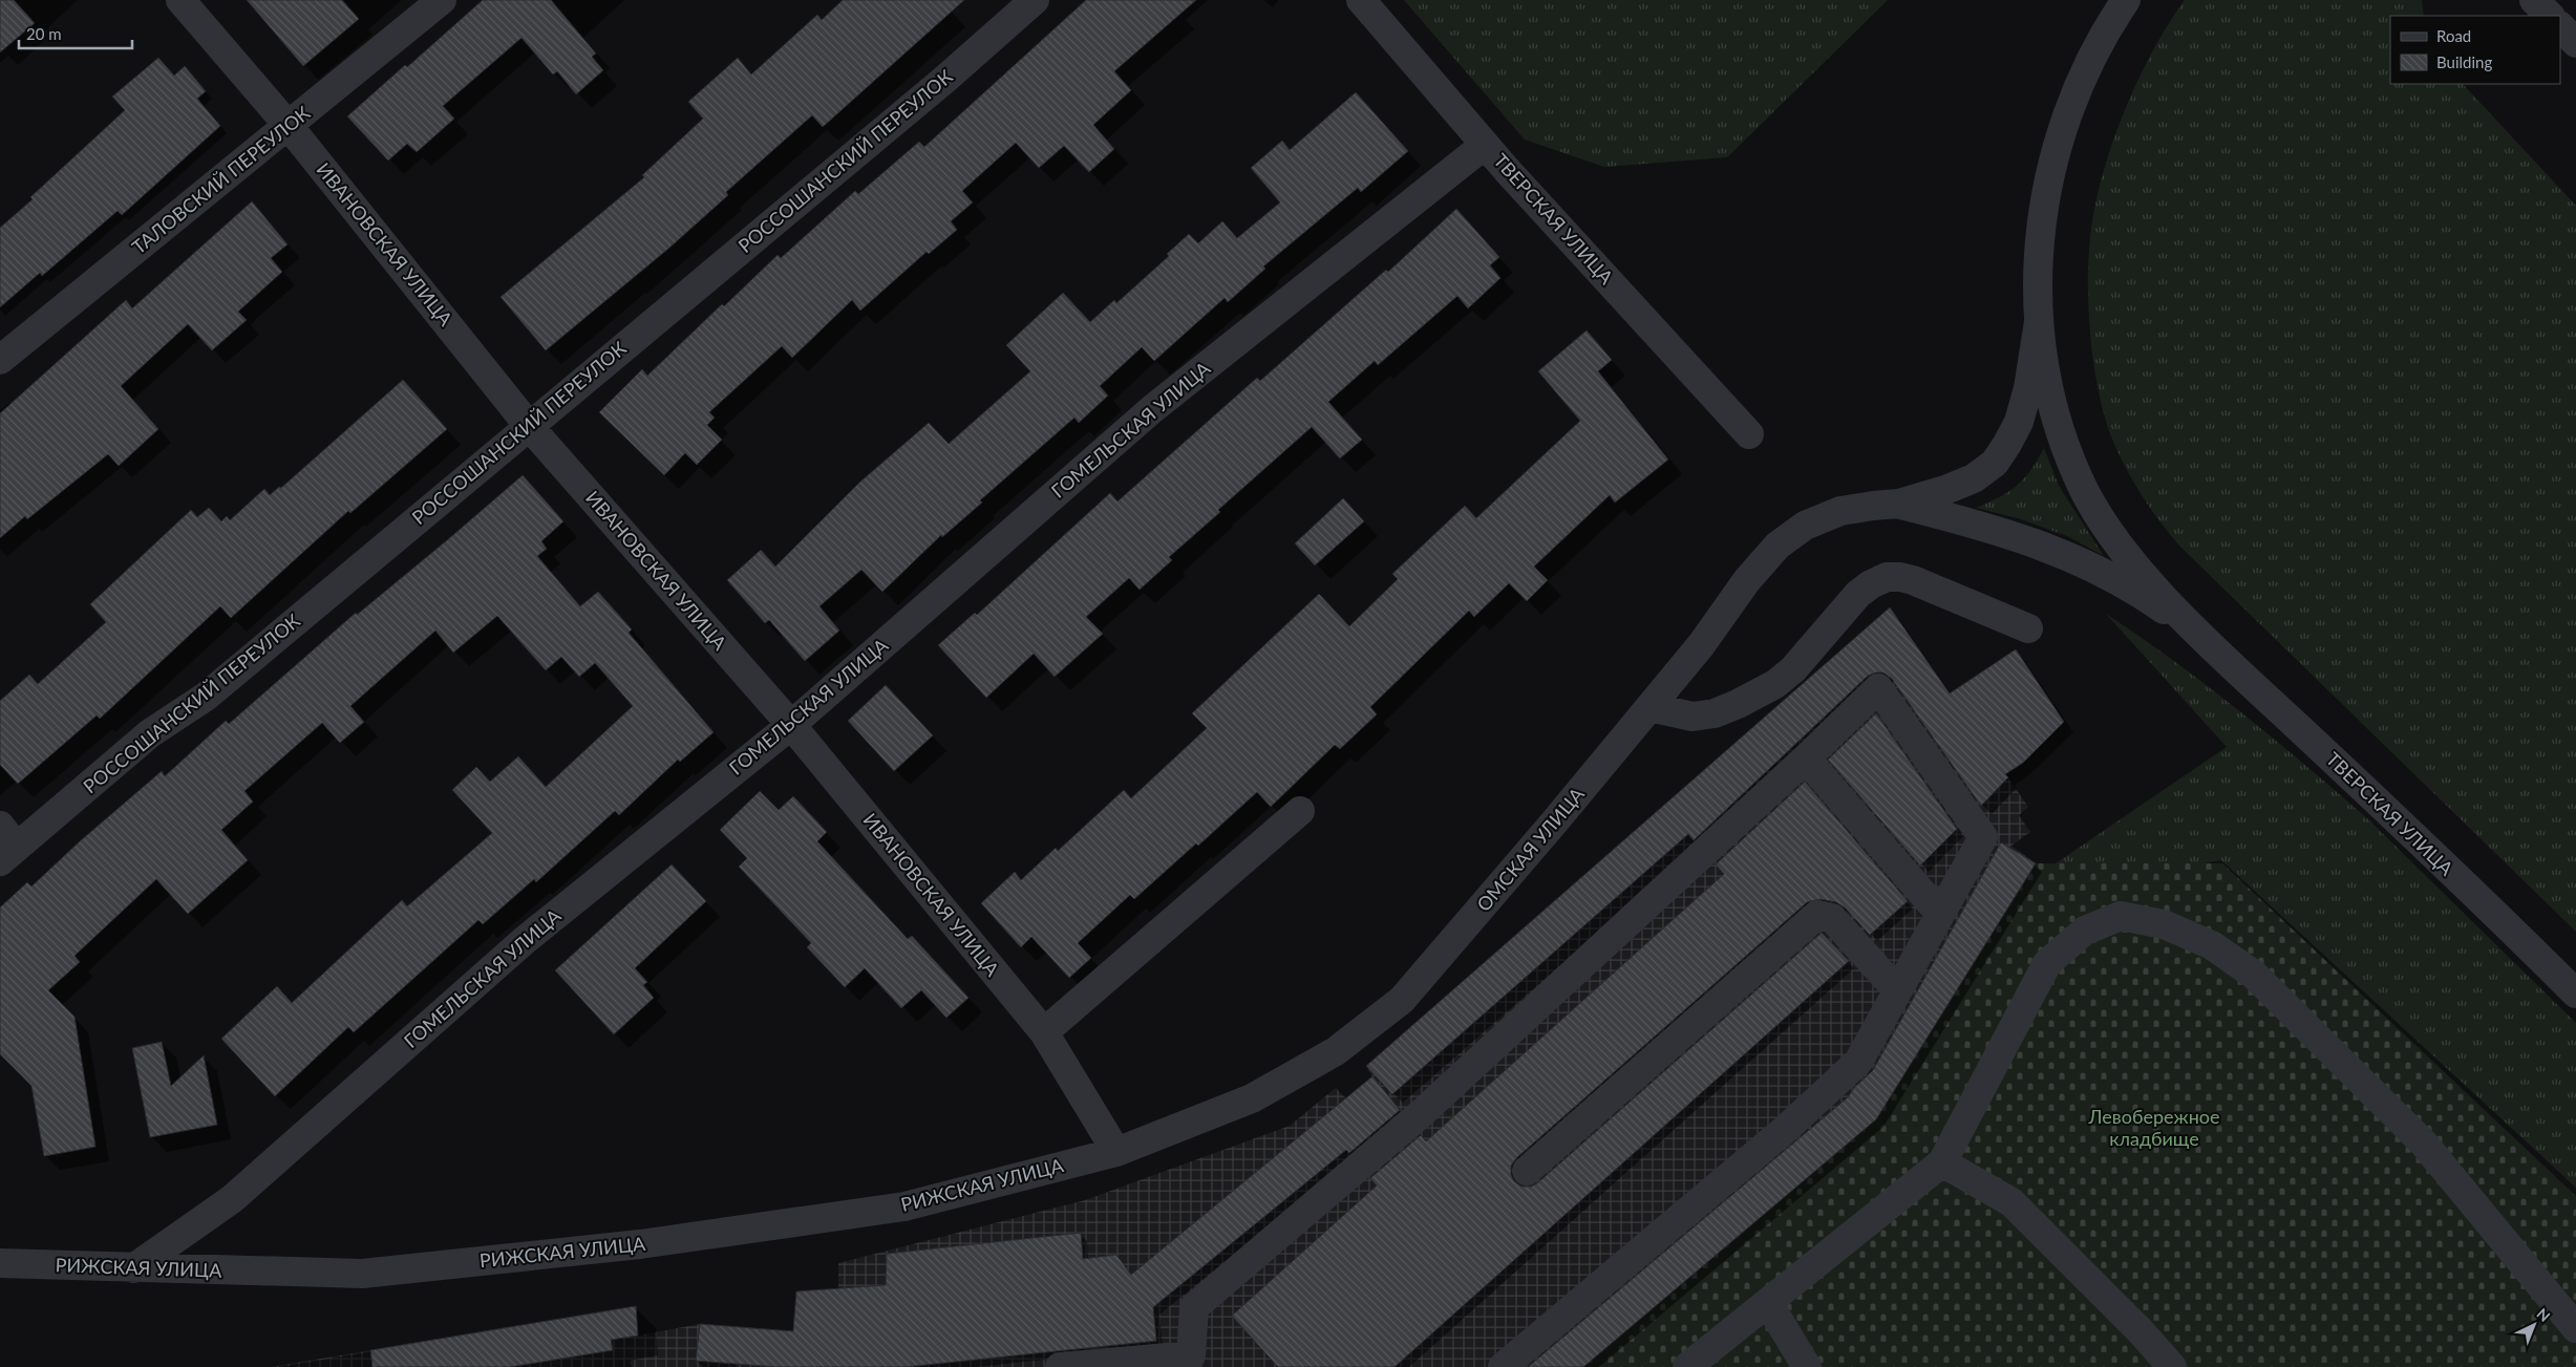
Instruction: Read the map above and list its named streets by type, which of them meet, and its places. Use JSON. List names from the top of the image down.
{
  "streets": {
    "street": [
      "РОССОШАНСКИЙ ПЕРЕУЛОК",
      "ТАЛОВСКИЙ ПЕРЕУЛОК",
      "ТВЕРСКАЯ УЛИЦА",
      "ИВАНОВСКАЯ УЛИЦА",
      "ГОМЕЛЬСКАЯ УЛИЦА",
      "ОМСКАЯ УЛИЦА",
      "РИЖСКАЯ УЛИЦА"
    ]
  },
  "crossings": [
    ["РОССОШАНСКИЙ ПЕРЕУЛОК", "ИВАНОВСКАЯ УЛИЦА"],
    ["ТАЛОВСКИЙ ПЕРЕУЛОК", "ИВАНОВСКАЯ УЛИЦА"],
    ["ТВЕРСКАЯ УЛИЦА", "ГОМЕЛЬСКАЯ УЛИЦА"],
    ["ИВАНОВСКАЯ УЛИЦА", "ГОМЕЛЬСКАЯ УЛИЦА"],
    ["ИВАНОВСКАЯ УЛИЦА", "ОМСКАЯ УЛИЦА"],
    ["ИВАНОВСКАЯ УЛИЦА", "РИЖСКАЯ УЛИЦА"],
    ["ГОМЕЛЬСКАЯ УЛИЦА", "РИЖСКАЯ УЛИЦА"],
    ["ОМСКАЯ УЛИЦА", "РИЖСКАЯ УЛИЦА"]
  ],
  "parks": ["Левобережное кладбище"],
  "legend": ["Road", "Building"],
  "scale_bar": "20 m",
  "north": "top right"
}
